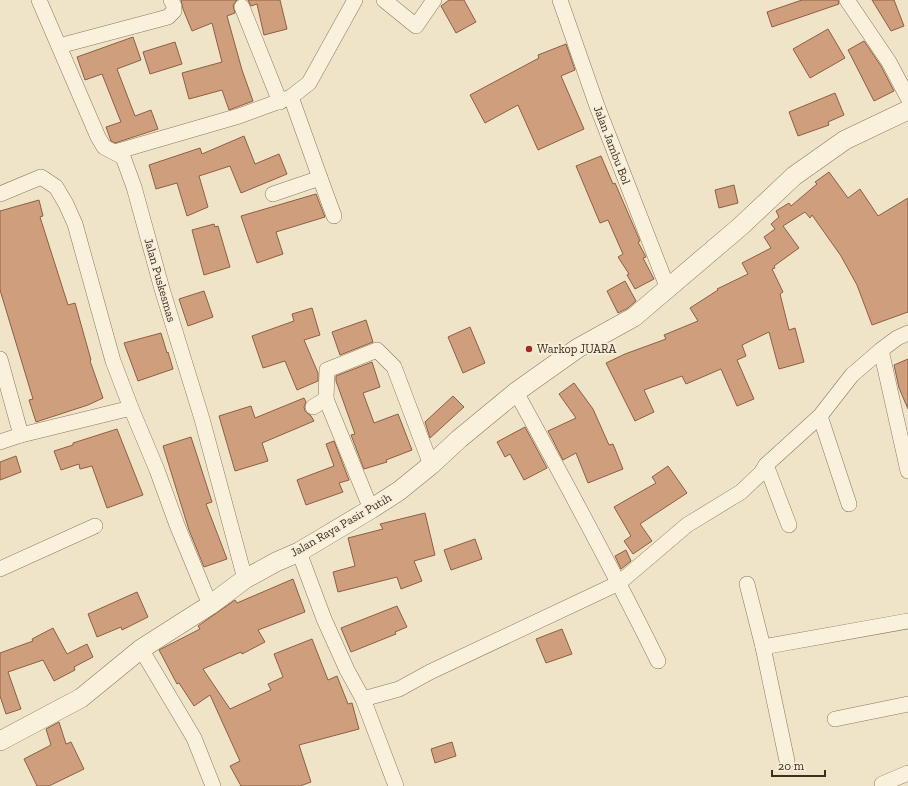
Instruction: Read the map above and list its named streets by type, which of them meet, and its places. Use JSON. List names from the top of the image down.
{
  "streets": {
    "street": ["Jalan Jambu Bol", "Jalan Puskesmas", "Jalan Raya Pasir Putih"]
  },
  "crossings": [
    ["Jalan Jambu Bol", "Jalan Raya Pasir Putih"],
    ["Jalan Puskesmas", "Jalan Raya Pasir Putih"]
  ],
  "places": ["Warkop JUARA"],
  "scale_bar": "20 m"
}
